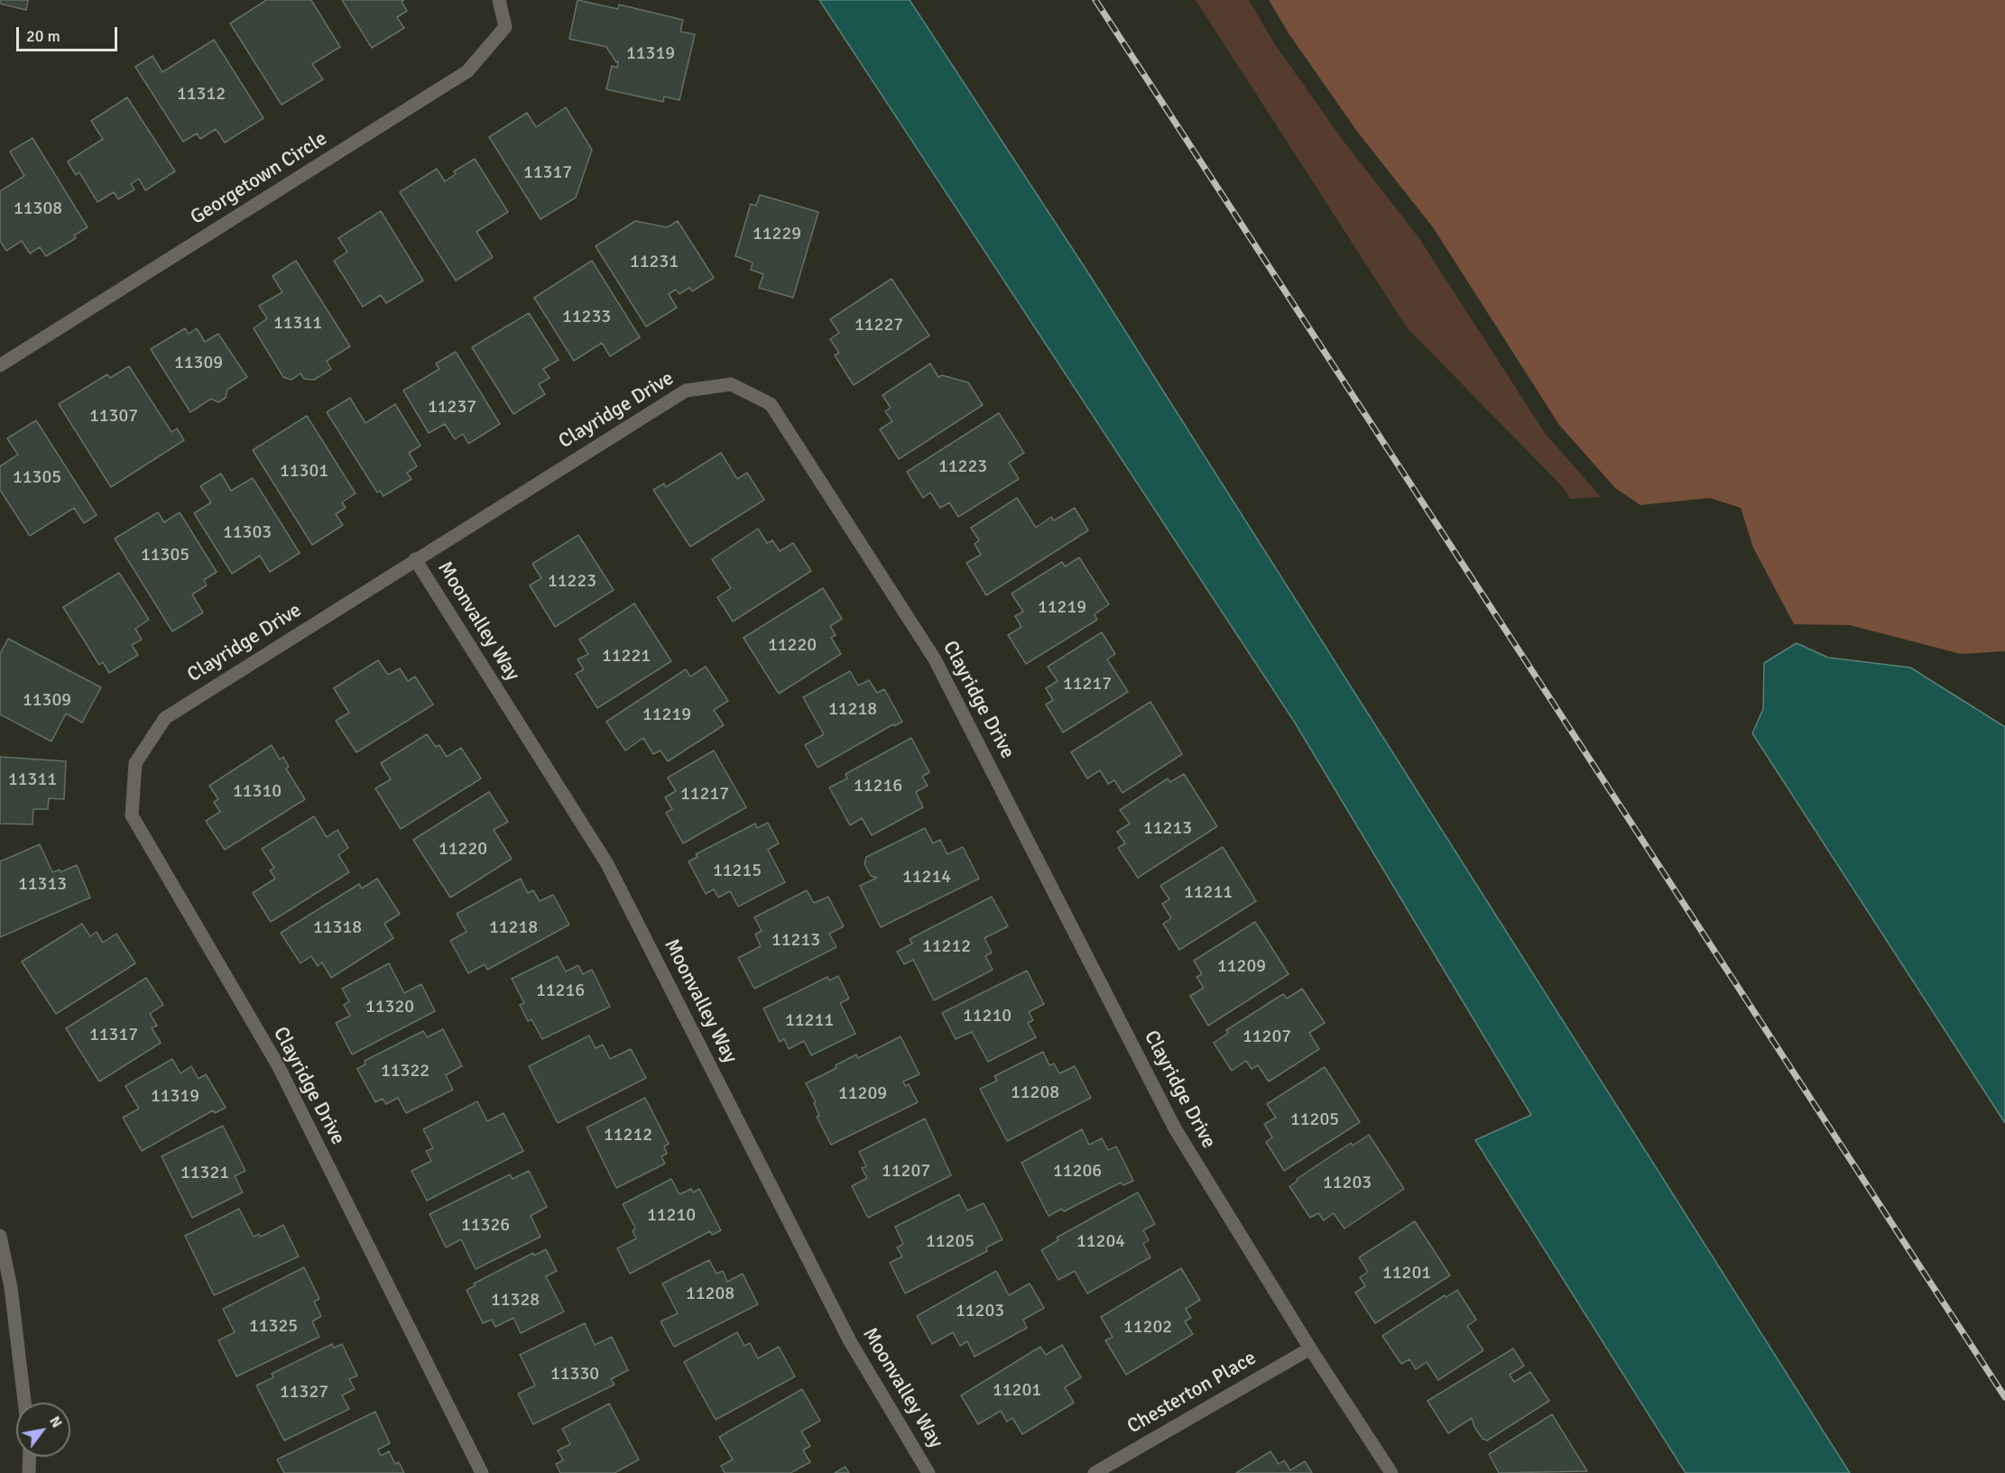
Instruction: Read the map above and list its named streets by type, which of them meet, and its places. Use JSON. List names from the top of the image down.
{
  "streets": {
    "street": [
      "Georgetown Circle",
      "Clayridge Drive",
      "Moonvalley Way",
      "Chesterton Place"
    ]
  },
  "crossings": [
    ["Clayridge Drive", "Moonvalley Way"],
    ["Clayridge Drive", "Chesterton Place"]
  ],
  "house_numbers": [
    "11319",
    "11312",
    "11317",
    "11308",
    "11229",
    "11231",
    "11233",
    "11311",
    "11227",
    "11309",
    "11237",
    "11307",
    "11223",
    "11301",
    "11305",
    "11303",
    "11305",
    "11223",
    "11219",
    "11220",
    "11221",
    "11217",
    "11309",
    "11218",
    "11219",
    "11311",
    "11216",
    "11310",
    "11217",
    "11213",
    "11220",
    "11215",
    "11214",
    "11313",
    "11211",
    "11318",
    "11218",
    "11213",
    "11212",
    "11209",
    "11216",
    "11320",
    "11210",
    "11211",
    "11317",
    "11207",
    "11322",
    "11208",
    "11209",
    "11319",
    "11205",
    "11212",
    "11207",
    "11206",
    "11321",
    "11203",
    "11210",
    "11326",
    "11205",
    "11204",
    "11201",
    "11208",
    "11328",
    "11203",
    "11325",
    "11202",
    "11330",
    "11201",
    "11327"
  ],
  "scale_bar": "20 m",
  "north": "top right"
}
